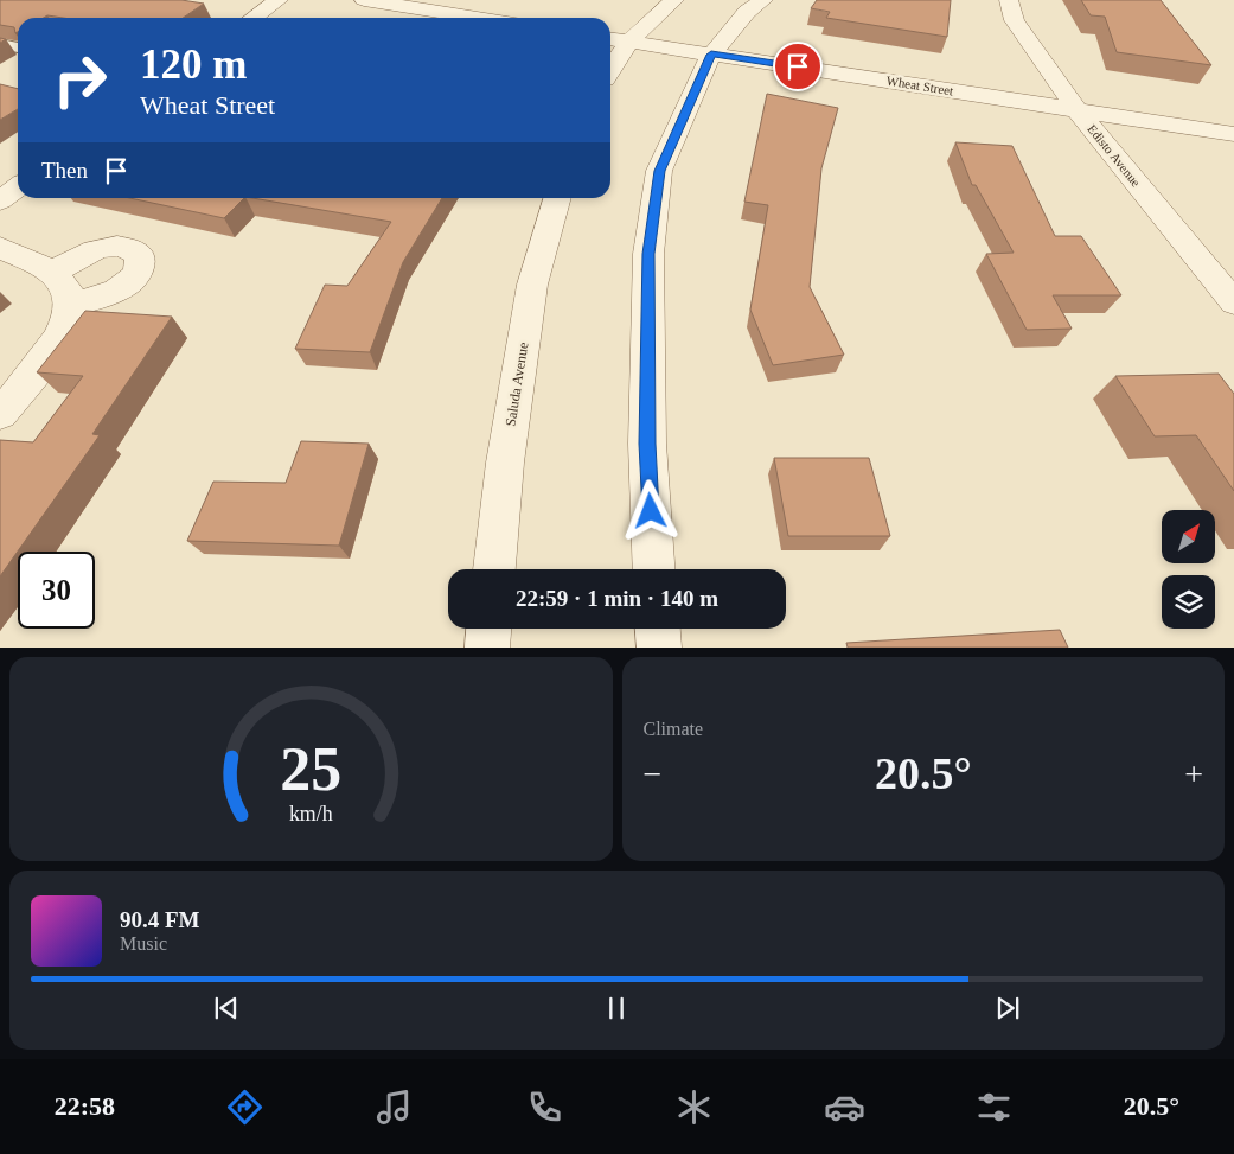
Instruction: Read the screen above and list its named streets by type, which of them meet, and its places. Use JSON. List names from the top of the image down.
{
  "streets": {
    "street": ["Wheat Street", "Edisto Avenue", "Saluda Avenue"]
  },
  "crossings": [
    ["Wheat Street", "Edisto Avenue"]
  ],
  "north": "top right",
  "page": {
    "turn": ["120 m", "Wheat Street"],
    "then": "Then",
    "limit": "30",
    "trip": "22:59 · 1 min · 140 m",
    "tile": "Climate",
    "heat": ["−", "20.5°", "+"],
    "song": ["90.4 FM", "Music"],
    "tabs": ["22:58", "20.5°"],
    "gauge": ["25", "km/h"]
  }
}
